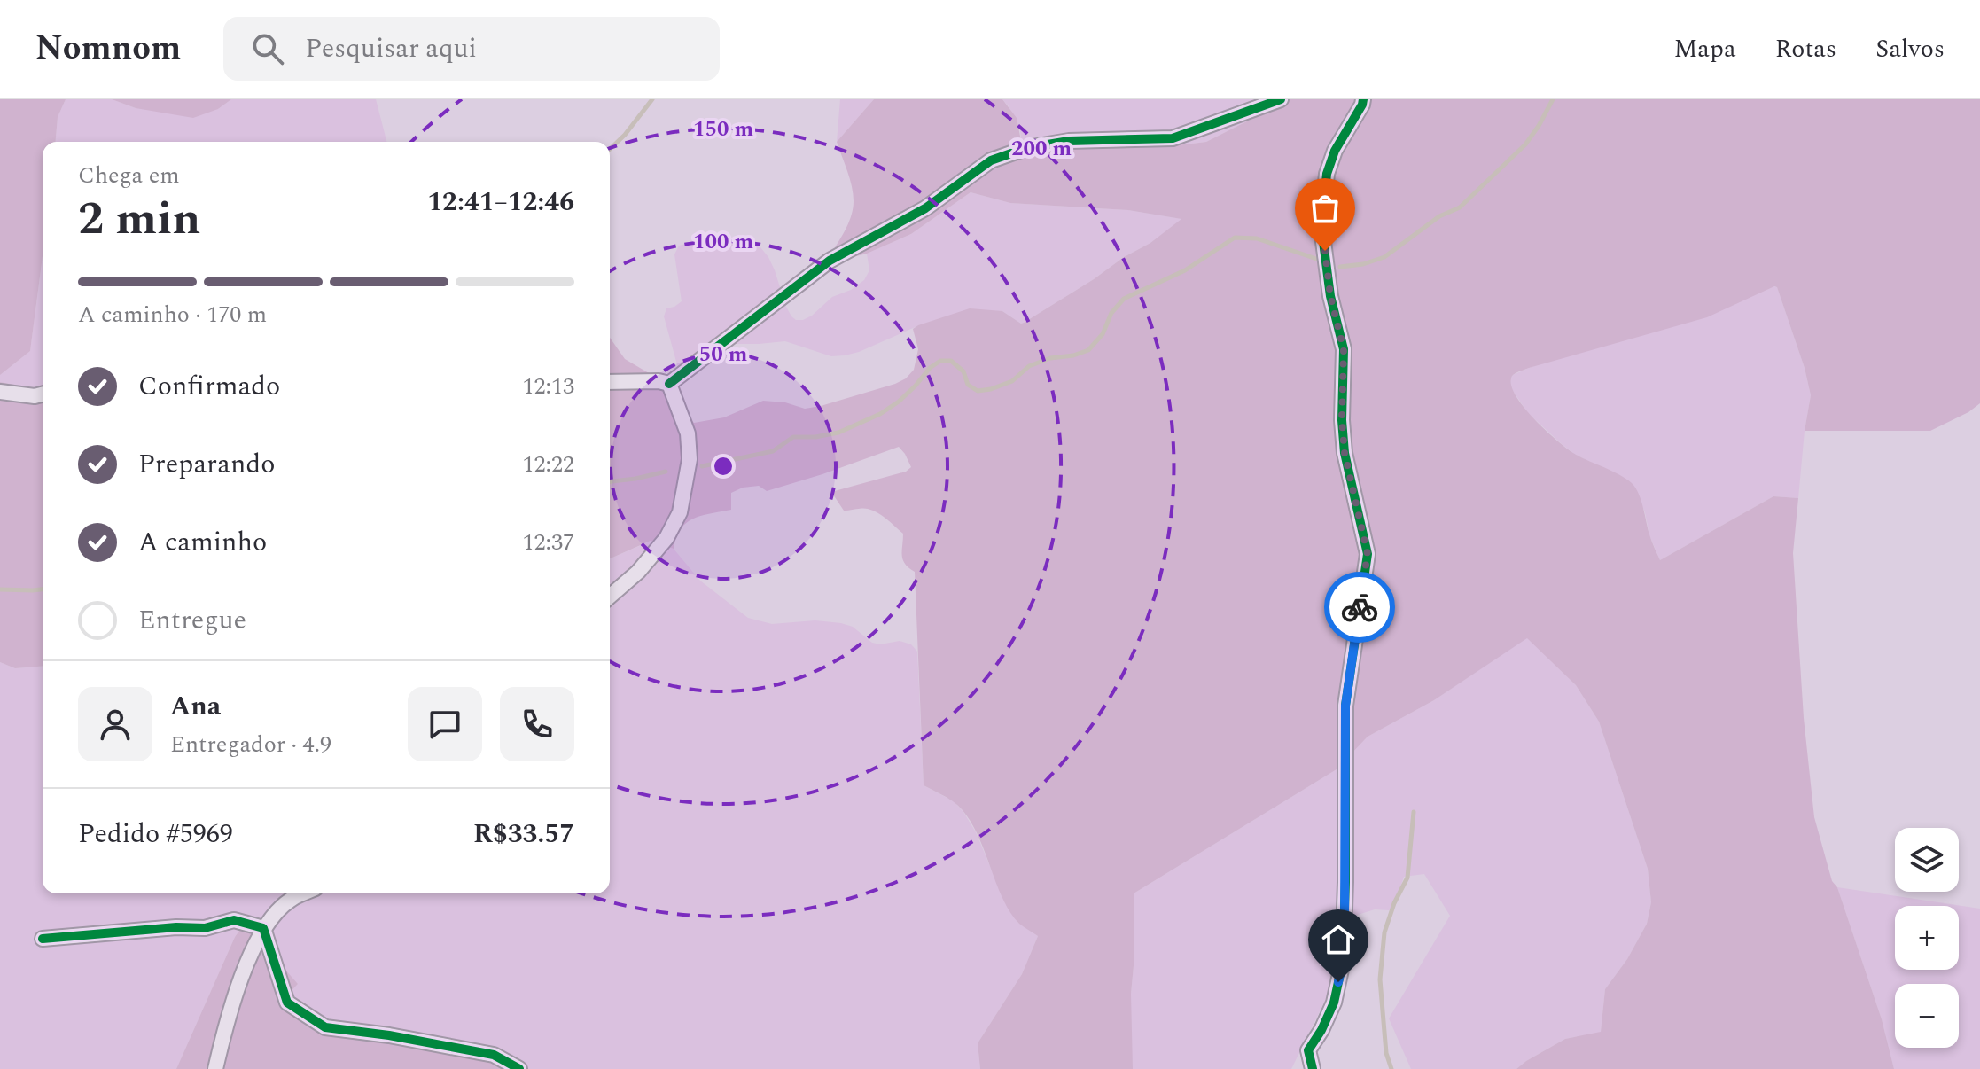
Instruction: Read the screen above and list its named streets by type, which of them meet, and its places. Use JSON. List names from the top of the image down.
{
  "page": {
    "header": "Nomnom",
    "search": "Pesquisar aqui",
    "nav": ["Mapa", "Rotas", "Salvos"],
    "heading": ["2 min", "Chega em", "12:41–12:46"],
    "panel": [
      "Ana",
      "Entregador · 4.9",
      "Pedido #5969",
      "R$33.57"
    ],
    "bar": "A caminho · 170 m",
    "list": [
      ["Confirmado", "12:13"],
      ["Preparando", "12:22"],
      ["A caminho", "12:37"],
      "Entregue"
    ],
    "map_buttons": ["+", "−"]
  },
  "rings": [
    "150 m",
    "200 m",
    "100 m",
    "50 m"
  ]
}
